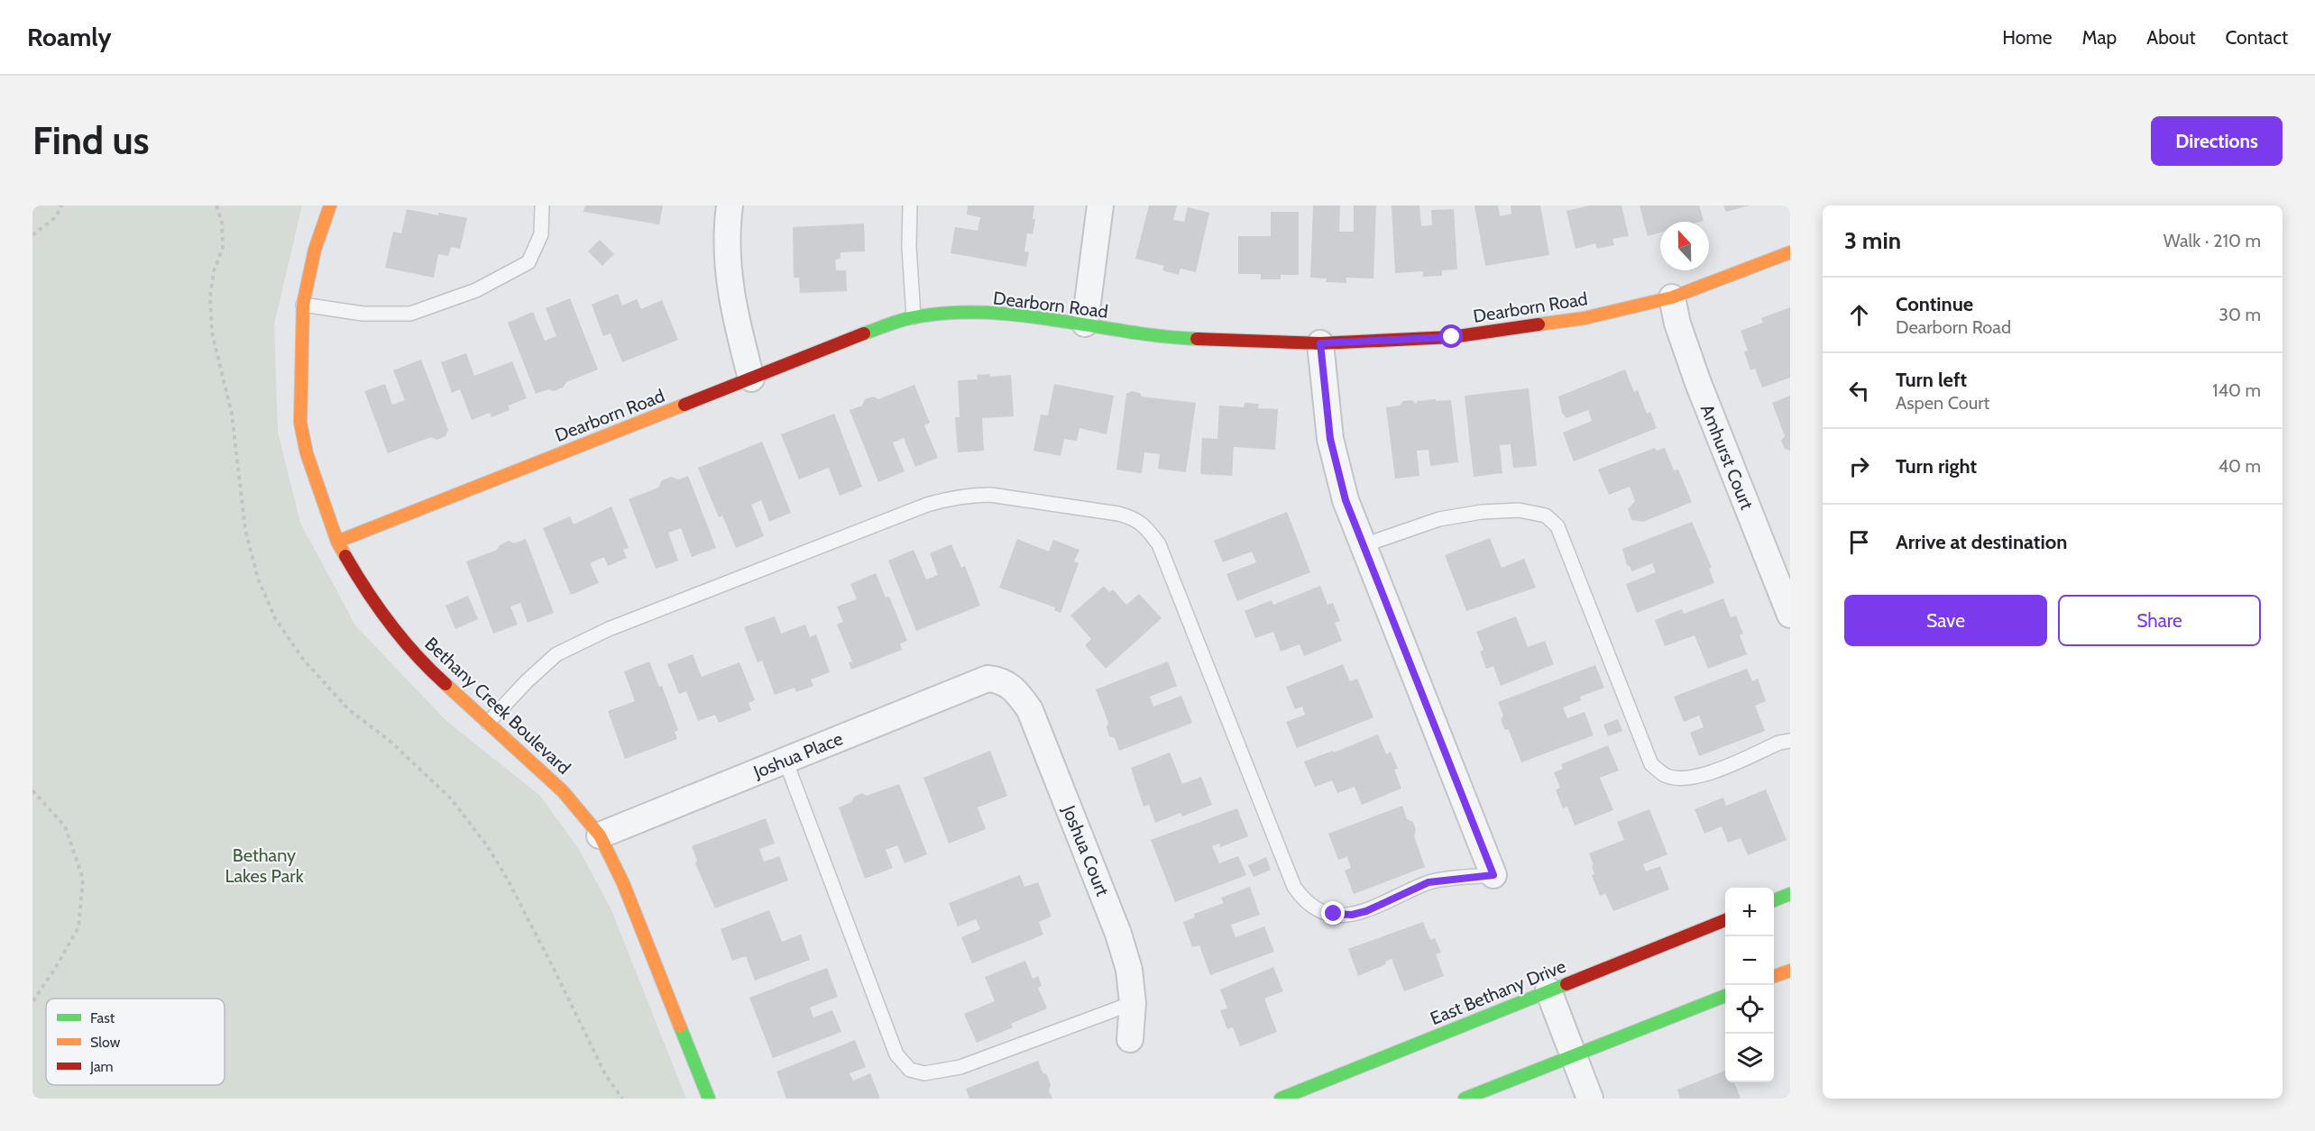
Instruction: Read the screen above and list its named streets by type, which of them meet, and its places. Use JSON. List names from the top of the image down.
{
  "streets": {
    "street": [
      "Dearborn Road",
      "Amhurst Court",
      "Bethany Creek Boulevard",
      "Joshua Place",
      "Joshua Court",
      "East Bethany Drive"
    ]
  },
  "crossings": [
    ["Dearborn Road", "Amhurst Court"],
    ["Dearborn Road", "Bethany Creek Boulevard"],
    ["Bethany Creek Boulevard", "Joshua Place"],
    ["Joshua Place", "Joshua Court"]
  ],
  "parks": ["Bethany Lakes Park"],
  "legend": ["Fast", "Slow", "Jam"],
  "north": "top",
  "page": {
    "header": "Roamly",
    "nav": [
      "Home",
      "Map",
      "About",
      "Contact"
    ],
    "buttons": [
      "Directions",
      ["Save", "Share"]
    ],
    "title": "Find us",
    "heading": ["3 min", "Walk · 210 m"],
    "list": [
      ["Continue", "Dearborn Road", "30 m"],
      ["Turn left", "Aspen Court", "140 m"],
      ["Turn right", "40 m"],
      "Arrive at destination"
    ],
    "map_buttons": ["+", "−"]
  }
}
